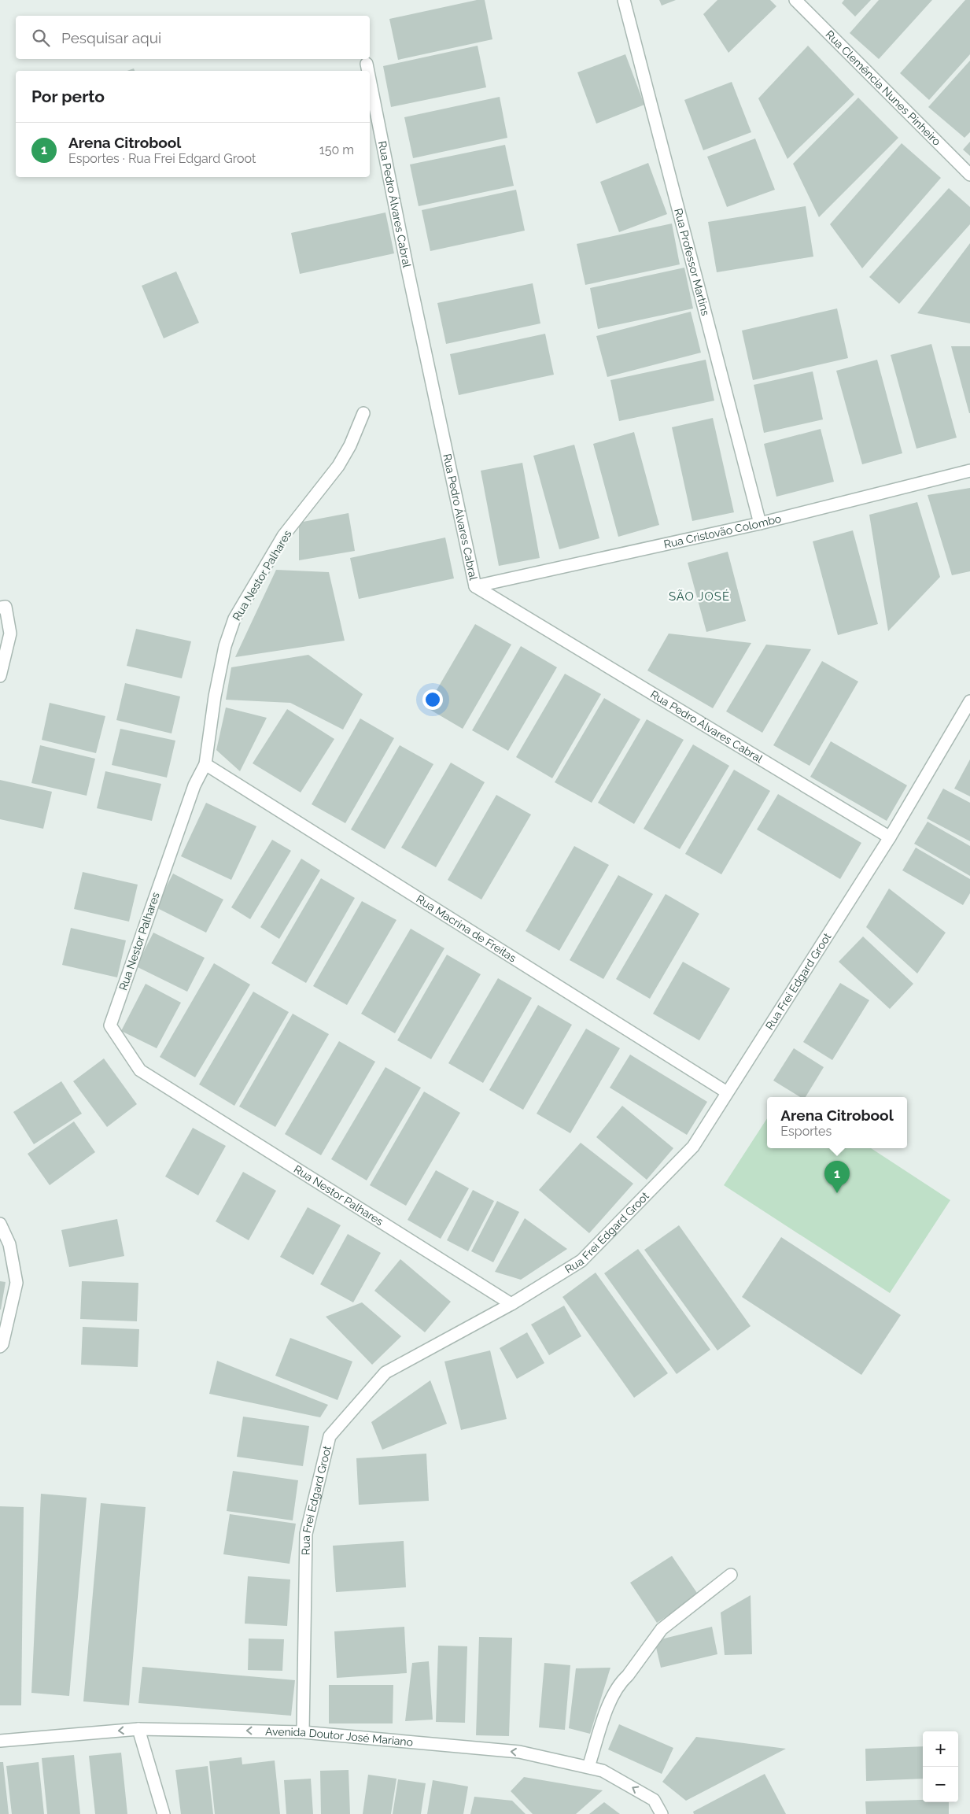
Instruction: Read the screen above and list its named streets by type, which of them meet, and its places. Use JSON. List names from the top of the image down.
{
  "streets": {
    "street": [
      "Rua Clemência Nunes Pinheiro",
      "Rua Pedro Álvares Cabral",
      "Rua Professor Martins",
      "Rua Cristovão Colombo",
      "Rua Nestor Palhares",
      "Rua Macrina de Freitas",
      "Rua Frei Edgard Groot",
      "Avenida Doutor José Mariano"
    ]
  },
  "crossings": [
    ["Rua Pedro Álvares Cabral", "Rua Cristovão Colombo"],
    ["Rua Pedro Álvares Cabral", "Rua Frei Edgard Groot"],
    ["Rua Professor Martins", "Rua Cristovão Colombo"],
    ["Rua Nestor Palhares", "Rua Macrina de Freitas"],
    ["Rua Nestor Palhares", "Rua Frei Edgard Groot"],
    ["Rua Macrina de Freitas", "Rua Frei Edgard Groot"],
    ["Rua Frei Edgard Groot", "Avenida Doutor José Mariano"]
  ],
  "one_way": ["Avenida Doutor José Mariano"],
  "districts": ["SÃO JOSÉ"],
  "page": {
    "search": "Pesquisar aqui",
    "heading": "Por perto",
    "list": [
      {
        "mark": "1",
        "name": "Arena Citrobool",
        "note": "Esportes · Rua Frei Edgard Groot",
        "value": "150 m"
      }
    ],
    "popup": ["Arena Citrobool", "Esportes"],
    "pins": "1",
    "map_buttons": ["+", "−"]
  }
}
